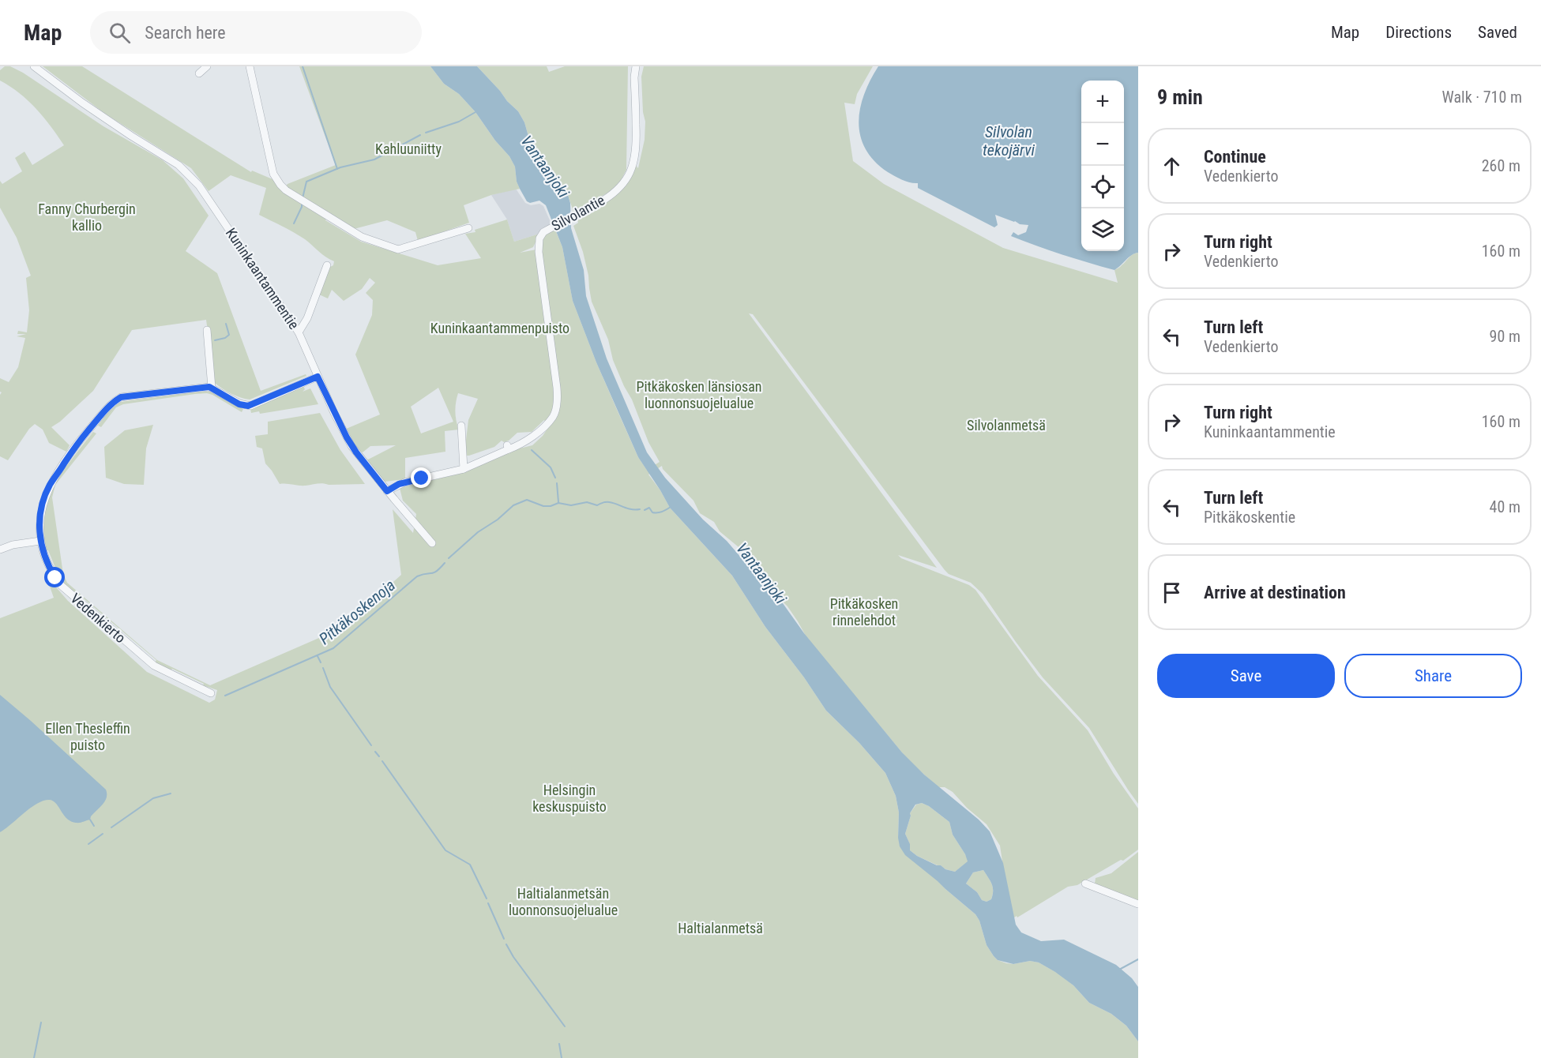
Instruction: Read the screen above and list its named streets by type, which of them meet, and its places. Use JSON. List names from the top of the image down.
{
  "streets": {
    "street": ["Silvolantie", "Kuninkaantammentie", "Vedenkierto"]
  },
  "water": ["Silvolan tekojärvi", "Vantaanjoki", "Pitkäkoskenoja"],
  "parks": [
    "Kahluuniitty",
    "Fanny Churbergin kallio",
    "Kuninkaantammenpuisto",
    "Pitkäkosken länsiosan luonnonsuojelualue",
    "Silvolanmetsä",
    "Pitkäkosken rinnelehdot",
    "Ellen Thesleffin puisto",
    "Helsingin keskuspuisto",
    "Haltialanmetsän luonnonsuojelualue",
    "Haltialanmetsä"
  ],
  "page": {
    "header": "Map",
    "search": "Search here",
    "nav": ["Map", "Directions", "Saved"],
    "heading": ["9 min", "Walk · 710 m"],
    "map_buttons": ["+", "−"],
    "list": [
      ["Continue", "Vedenkierto", "260 m"],
      ["Turn right", "Vedenkierto", "160 m"],
      ["Turn left", "Vedenkierto", "90 m"],
      ["Turn right", "Kuninkaantammentie", "160 m"],
      ["Turn left", "Pitkäkoskentie", "40 m"],
      "Arrive at destination"
    ],
    "buttons": ["Save", "Share"]
  }
}
